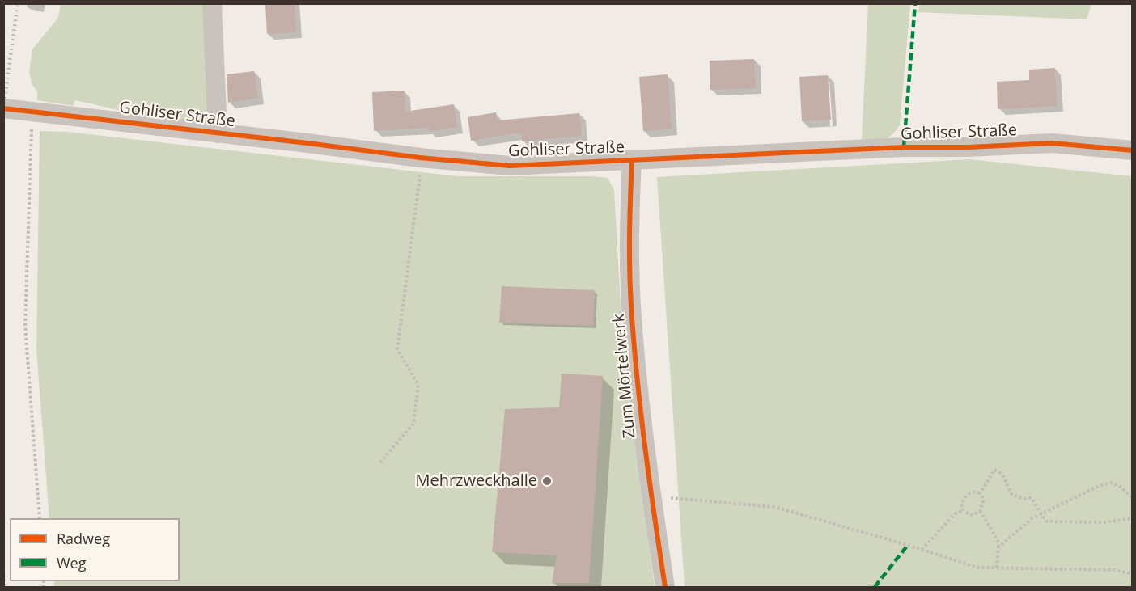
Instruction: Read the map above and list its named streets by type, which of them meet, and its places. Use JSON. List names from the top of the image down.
{
  "streets": {
    "street": ["Gohliser Straße", "Zum Mörtelwerk"]
  },
  "crossings": [
    ["Gohliser Straße", "Zum Mörtelwerk"]
  ],
  "places": ["Mehrzweckhalle"],
  "legend": ["Radweg", "Weg"]
}
